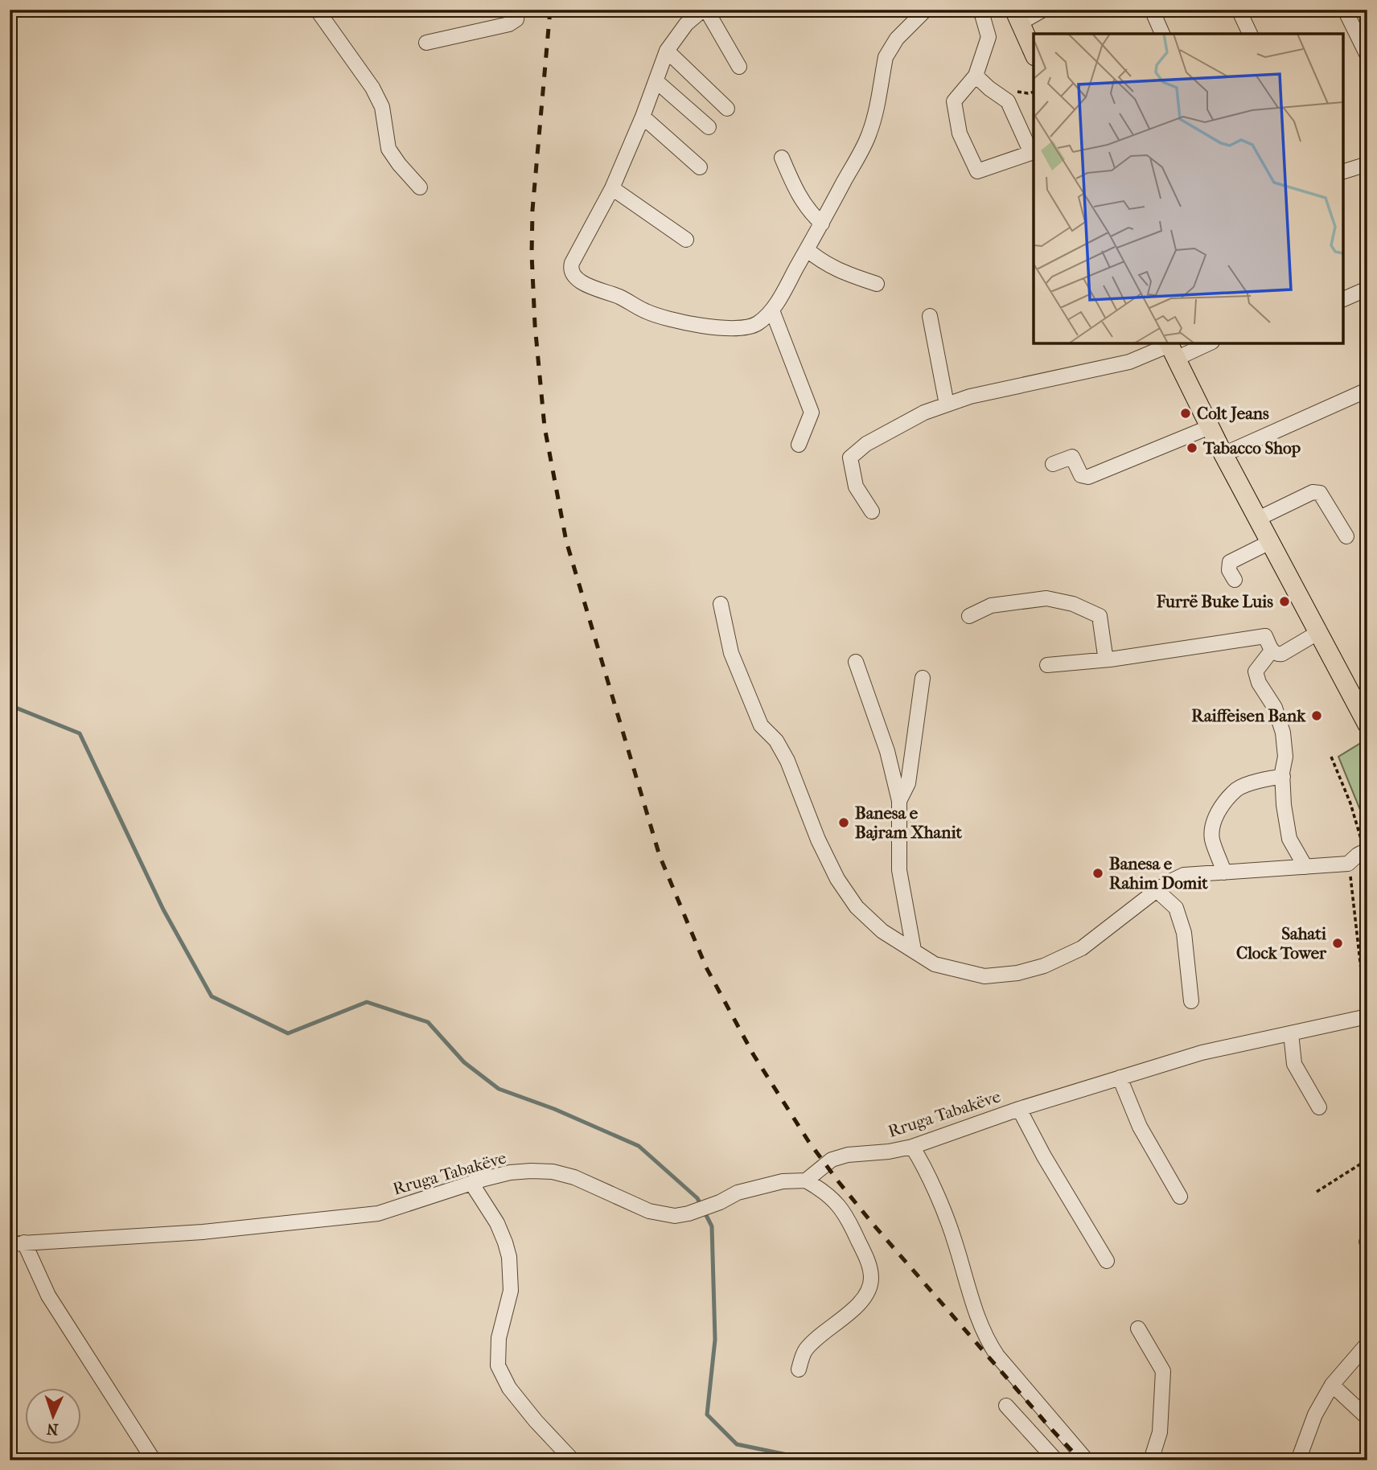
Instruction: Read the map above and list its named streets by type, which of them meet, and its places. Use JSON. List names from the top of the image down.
{
  "streets": {
    "street": ["Rruga Tabakëve"]
  },
  "places": [
    "Colt Jeans",
    "Tabacco Shop",
    "Furrë Buke Luis",
    "Raiffeisen Bank",
    "Banesa e Bajram Xhanit",
    "Banesa e Rahim Domit",
    "Sahati Clock Tower"
  ],
  "north": "bottom"
}
